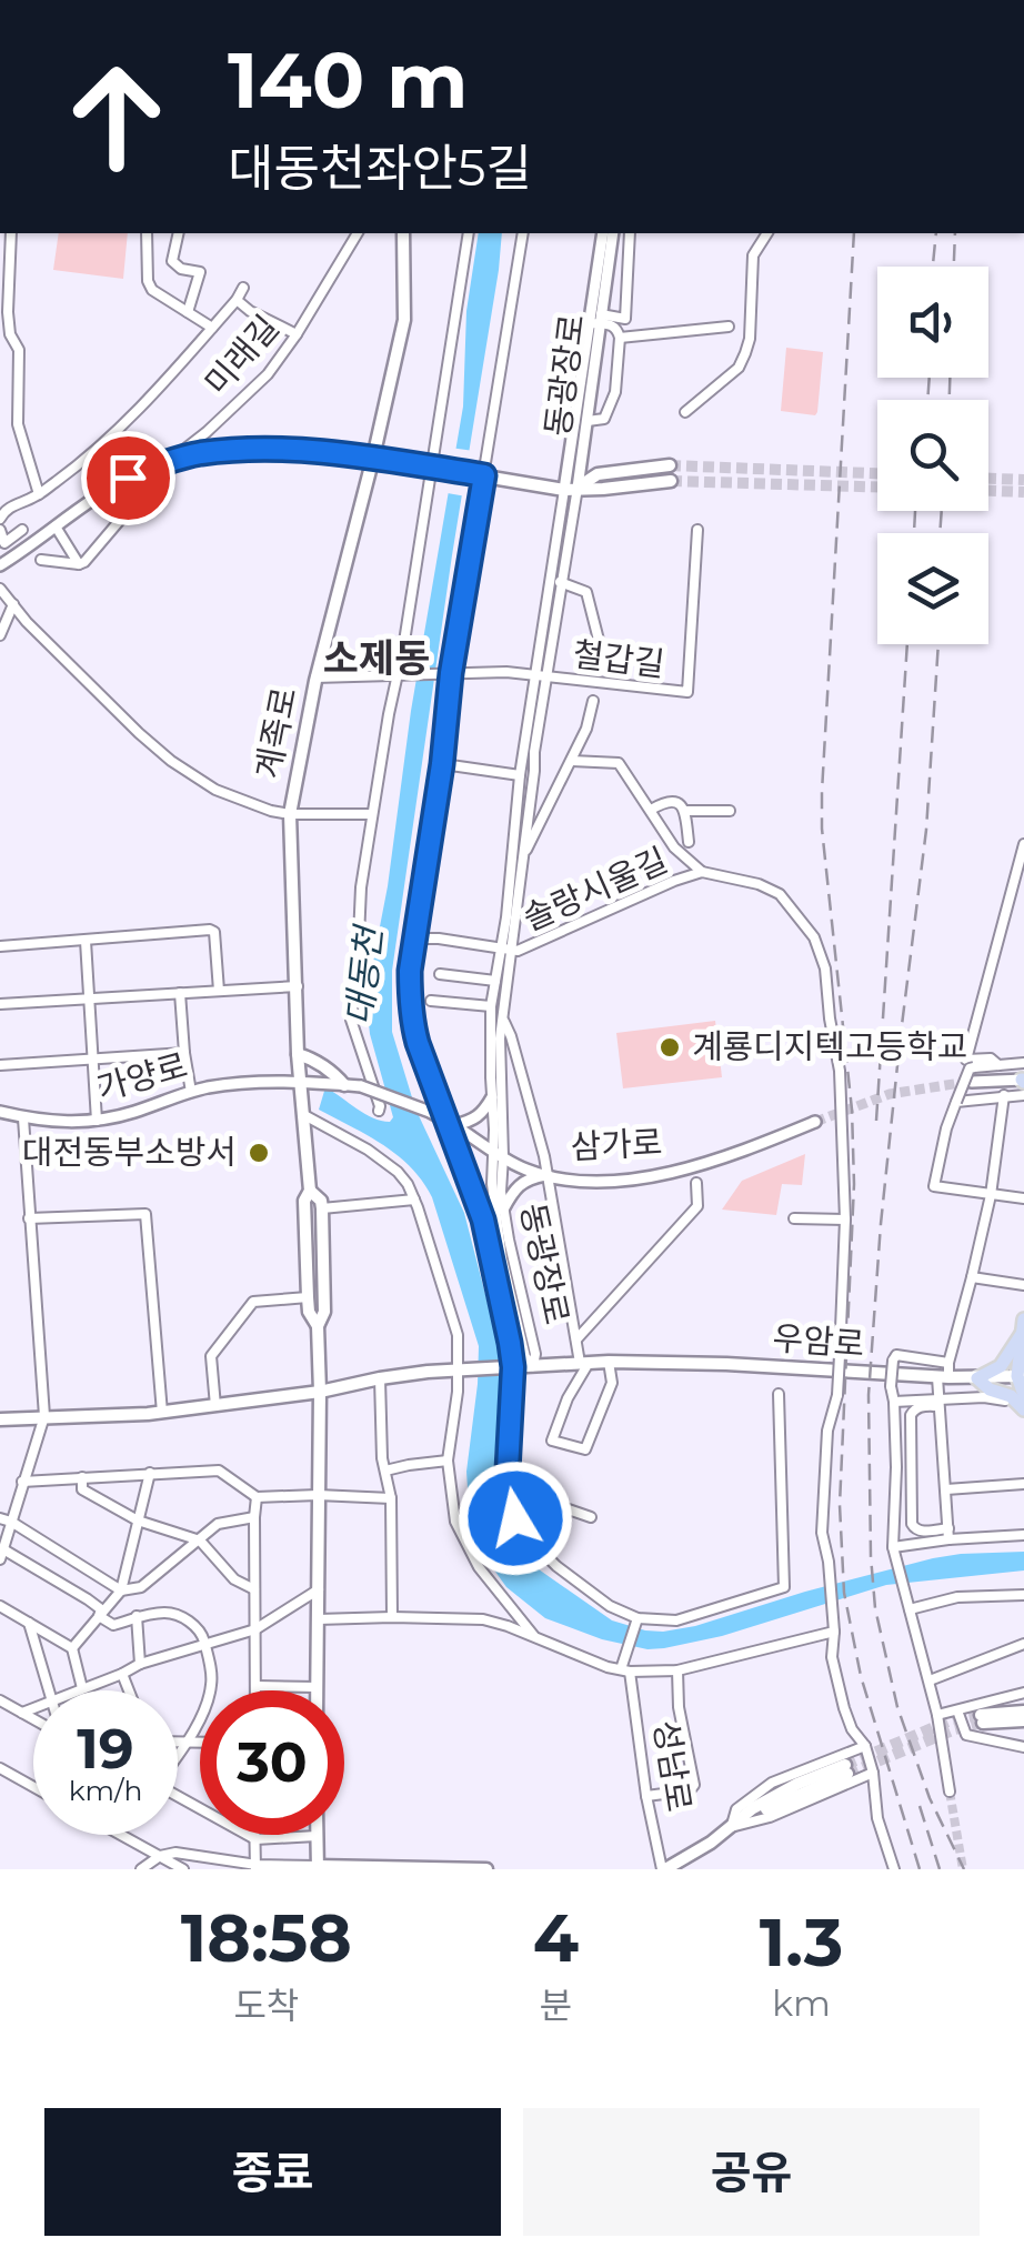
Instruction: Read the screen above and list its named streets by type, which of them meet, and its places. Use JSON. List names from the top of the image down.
{
  "streets": {
    "main road": ["계족로", "우암로", "성남로"],
    "street": [
      "미래길",
      "동광장로",
      "철갑길",
      "솔랑시울길",
      "가양로",
      "삼가로"
    ]
  },
  "crossings": [
    ["동광장로", "철갑길"],
    ["동광장로", "솔랑시울길"],
    ["동광장로", "삼가로"],
    ["동광장로", "우암로"],
    ["계족로", "가양로"],
    ["계족로", "삼가로"],
    ["계족로", "우암로"],
    ["가양로", "삼가로"]
  ],
  "districts": ["소제동"],
  "water": ["대동천"],
  "places": ["계룡디지텍고등학교", "대전동부소방서"],
  "page": {
    "turn": ["140 m", "대동천좌안5길"],
    "speed": "19 km/h",
    "limit": "30",
    "eta": [
      "18:58",
      "도착",
      "4",
      "분",
      "1.3",
      "km"
    ],
    "buttons": ["종료", "공유"]
  }
}
